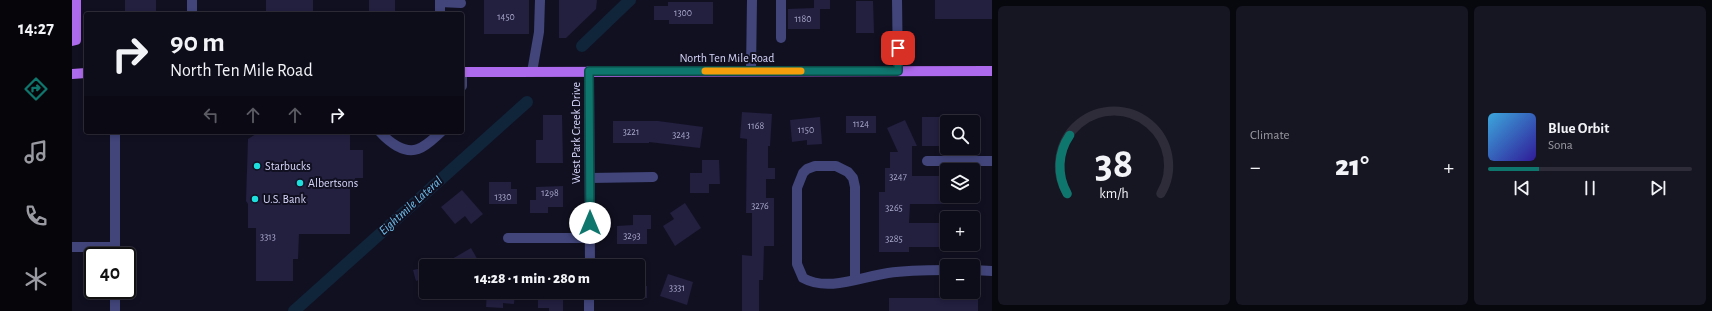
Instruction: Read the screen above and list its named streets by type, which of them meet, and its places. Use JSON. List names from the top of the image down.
{
  "streets": {
    "main road": ["North Ten Mile Road"],
    "street": ["West Park Creek Drive"]
  },
  "crossings": [
    ["North Ten Mile Road", "West Park Creek Drive"]
  ],
  "water": ["Eightmile Lateral"],
  "places": ["Starbucks", "Albertsons", "U.S. Bank"],
  "house_numbers": [
    "1300",
    "1450",
    "1180",
    "1124",
    "1168",
    "1150",
    "3221",
    "3243",
    "3247",
    "1298",
    "1330",
    "3276",
    "3265",
    "3293",
    "3313",
    "3285",
    "3331"
  ],
  "page": {
    "tabs": "14:27",
    "tile": "Climate",
    "turn": ["90 m", "North Ten Mile Road"],
    "song": ["Blue Orbit", "Sona"],
    "map_buttons": ["+", "−"],
    "heat": ["−", "21°", "+"],
    "limit": "40",
    "trip": "14:28 · 1 min · 280 m",
    "gauge": ["38", "km/h"]
  }
}
